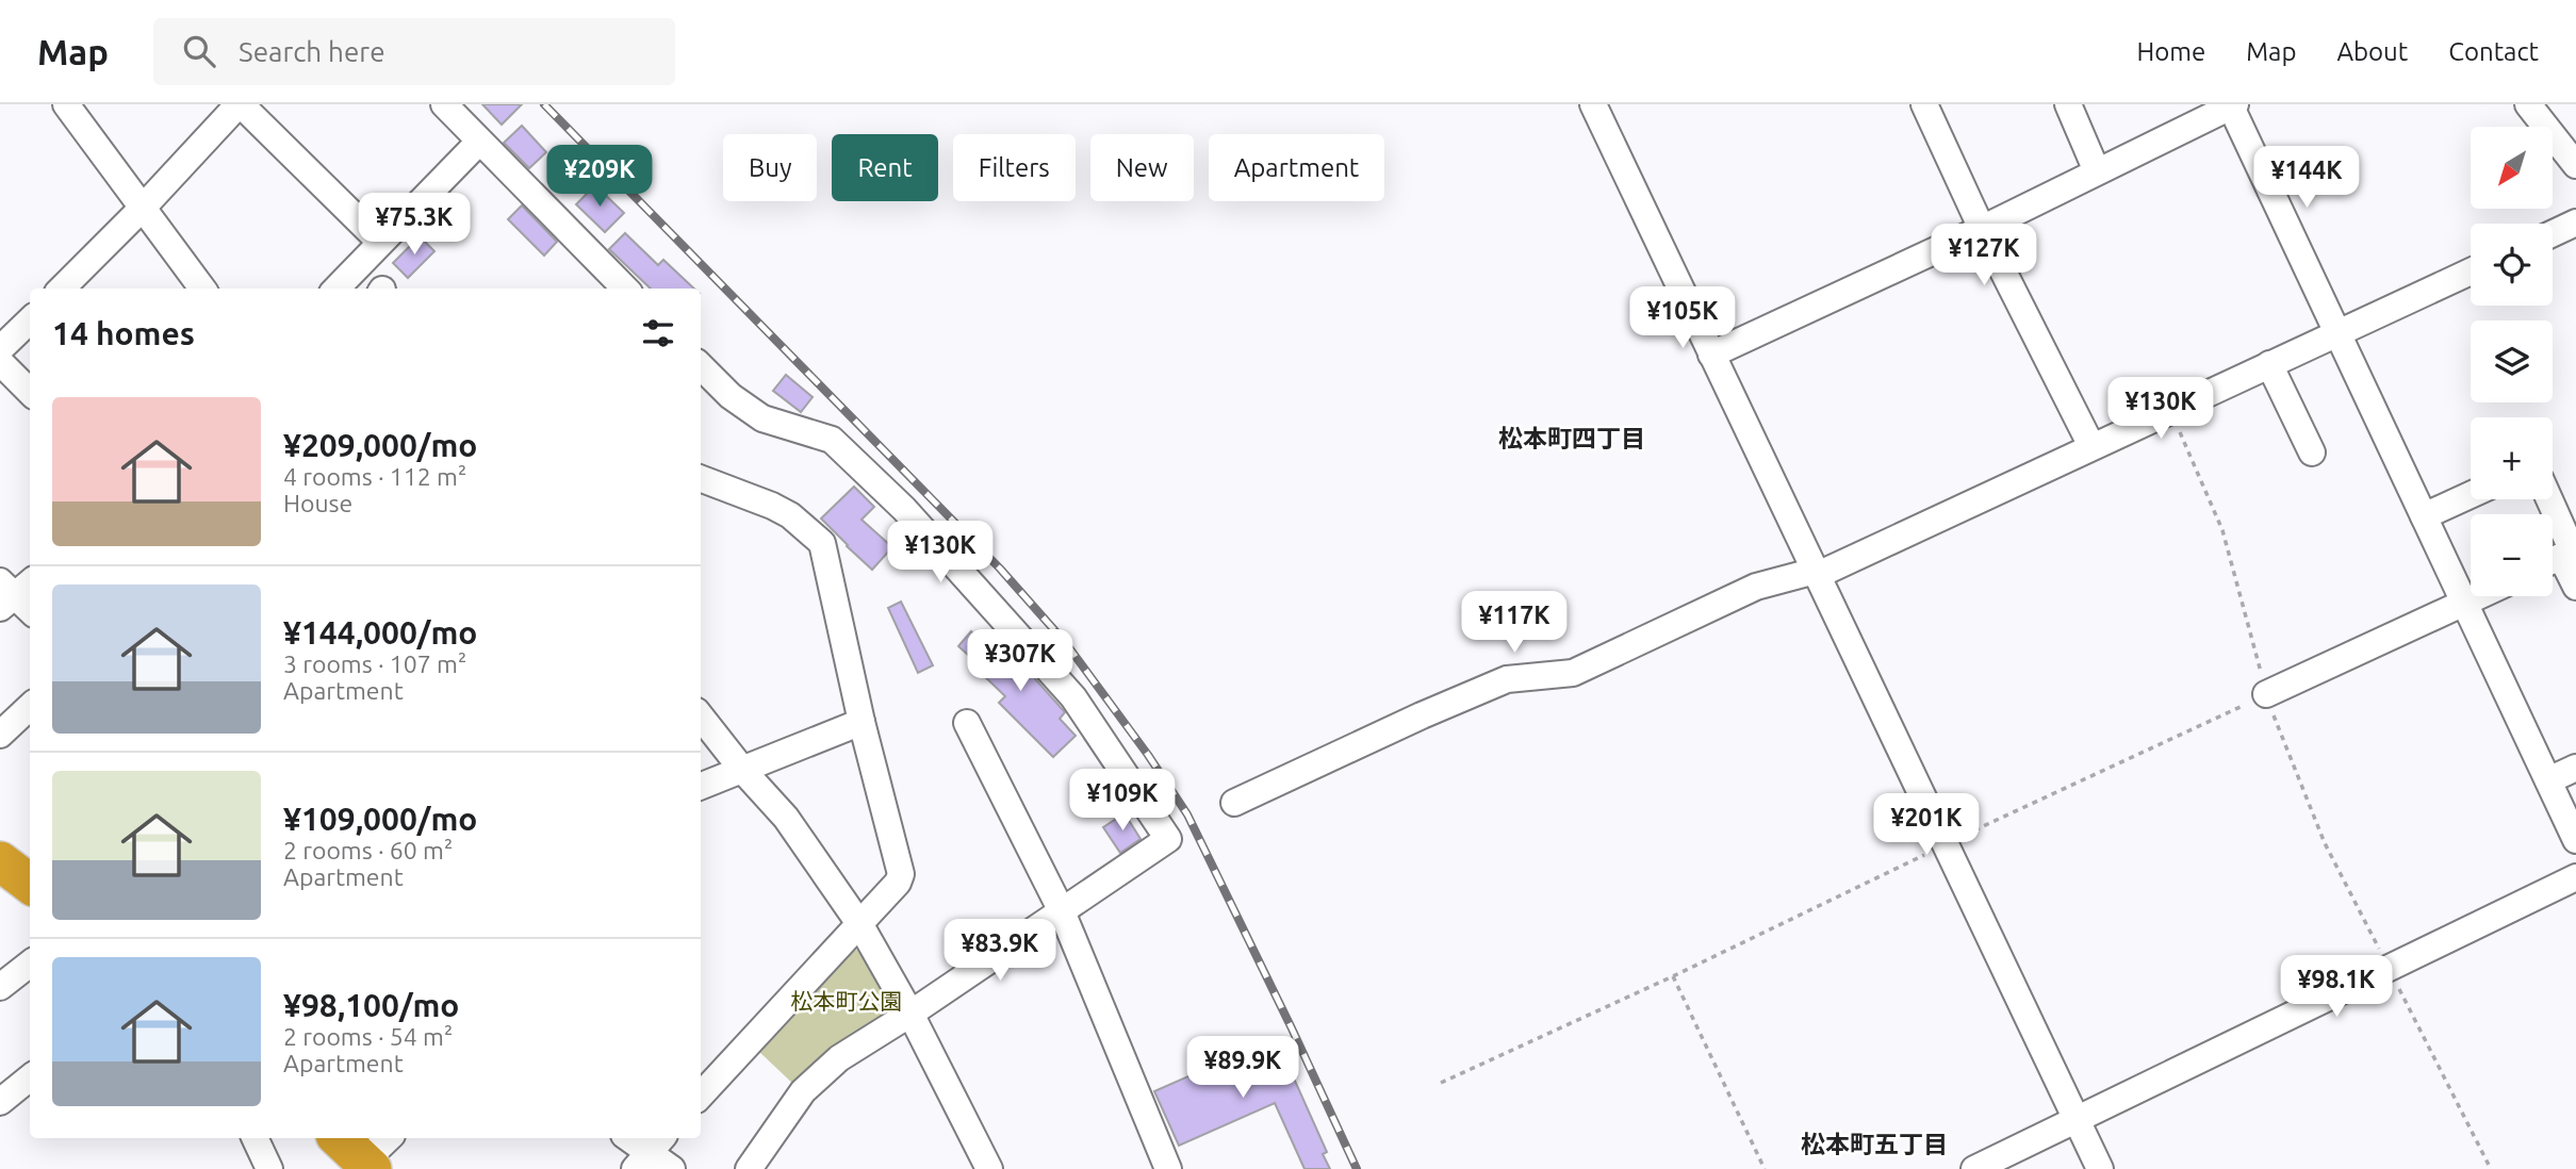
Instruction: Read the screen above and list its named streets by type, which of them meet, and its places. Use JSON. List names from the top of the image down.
{
  "districts": ["松本町四丁目", "松本町五丁目"],
  "parks": ["松本町公園"],
  "north": "bottom left",
  "page": {
    "header": "Map",
    "search": "Search here",
    "nav": [
      "Home",
      "Map",
      "About",
      "Contact"
    ],
    "map_buttons": ["+", "−"],
    "chip": [
      "Buy",
      "Rent",
      "Filters",
      "New",
      "Apartment"
    ],
    "price": [
      "¥209K",
      "¥144K",
      "¥75.3K",
      "¥127K",
      "¥105K",
      "¥130K",
      "¥130K",
      "¥117K",
      "¥307K",
      "¥109K",
      "¥201K",
      "¥83.9K",
      "¥98.1K",
      "¥89.9K"
    ],
    "heading": "14 homes",
    "list": [
      {
        "name": "¥209,000/mo",
        "note": "4 rooms · 112 m² · House"
      },
      {
        "name": "¥144,000/mo",
        "note": "3 rooms · 107 m² · Apartment"
      },
      {
        "name": "¥109,000/mo",
        "note": "2 rooms · 60 m² · Apartment"
      },
      {
        "name": "¥98,100/mo",
        "note": "2 rooms · 54 m² · Apartment"
      }
    ]
  }
}
